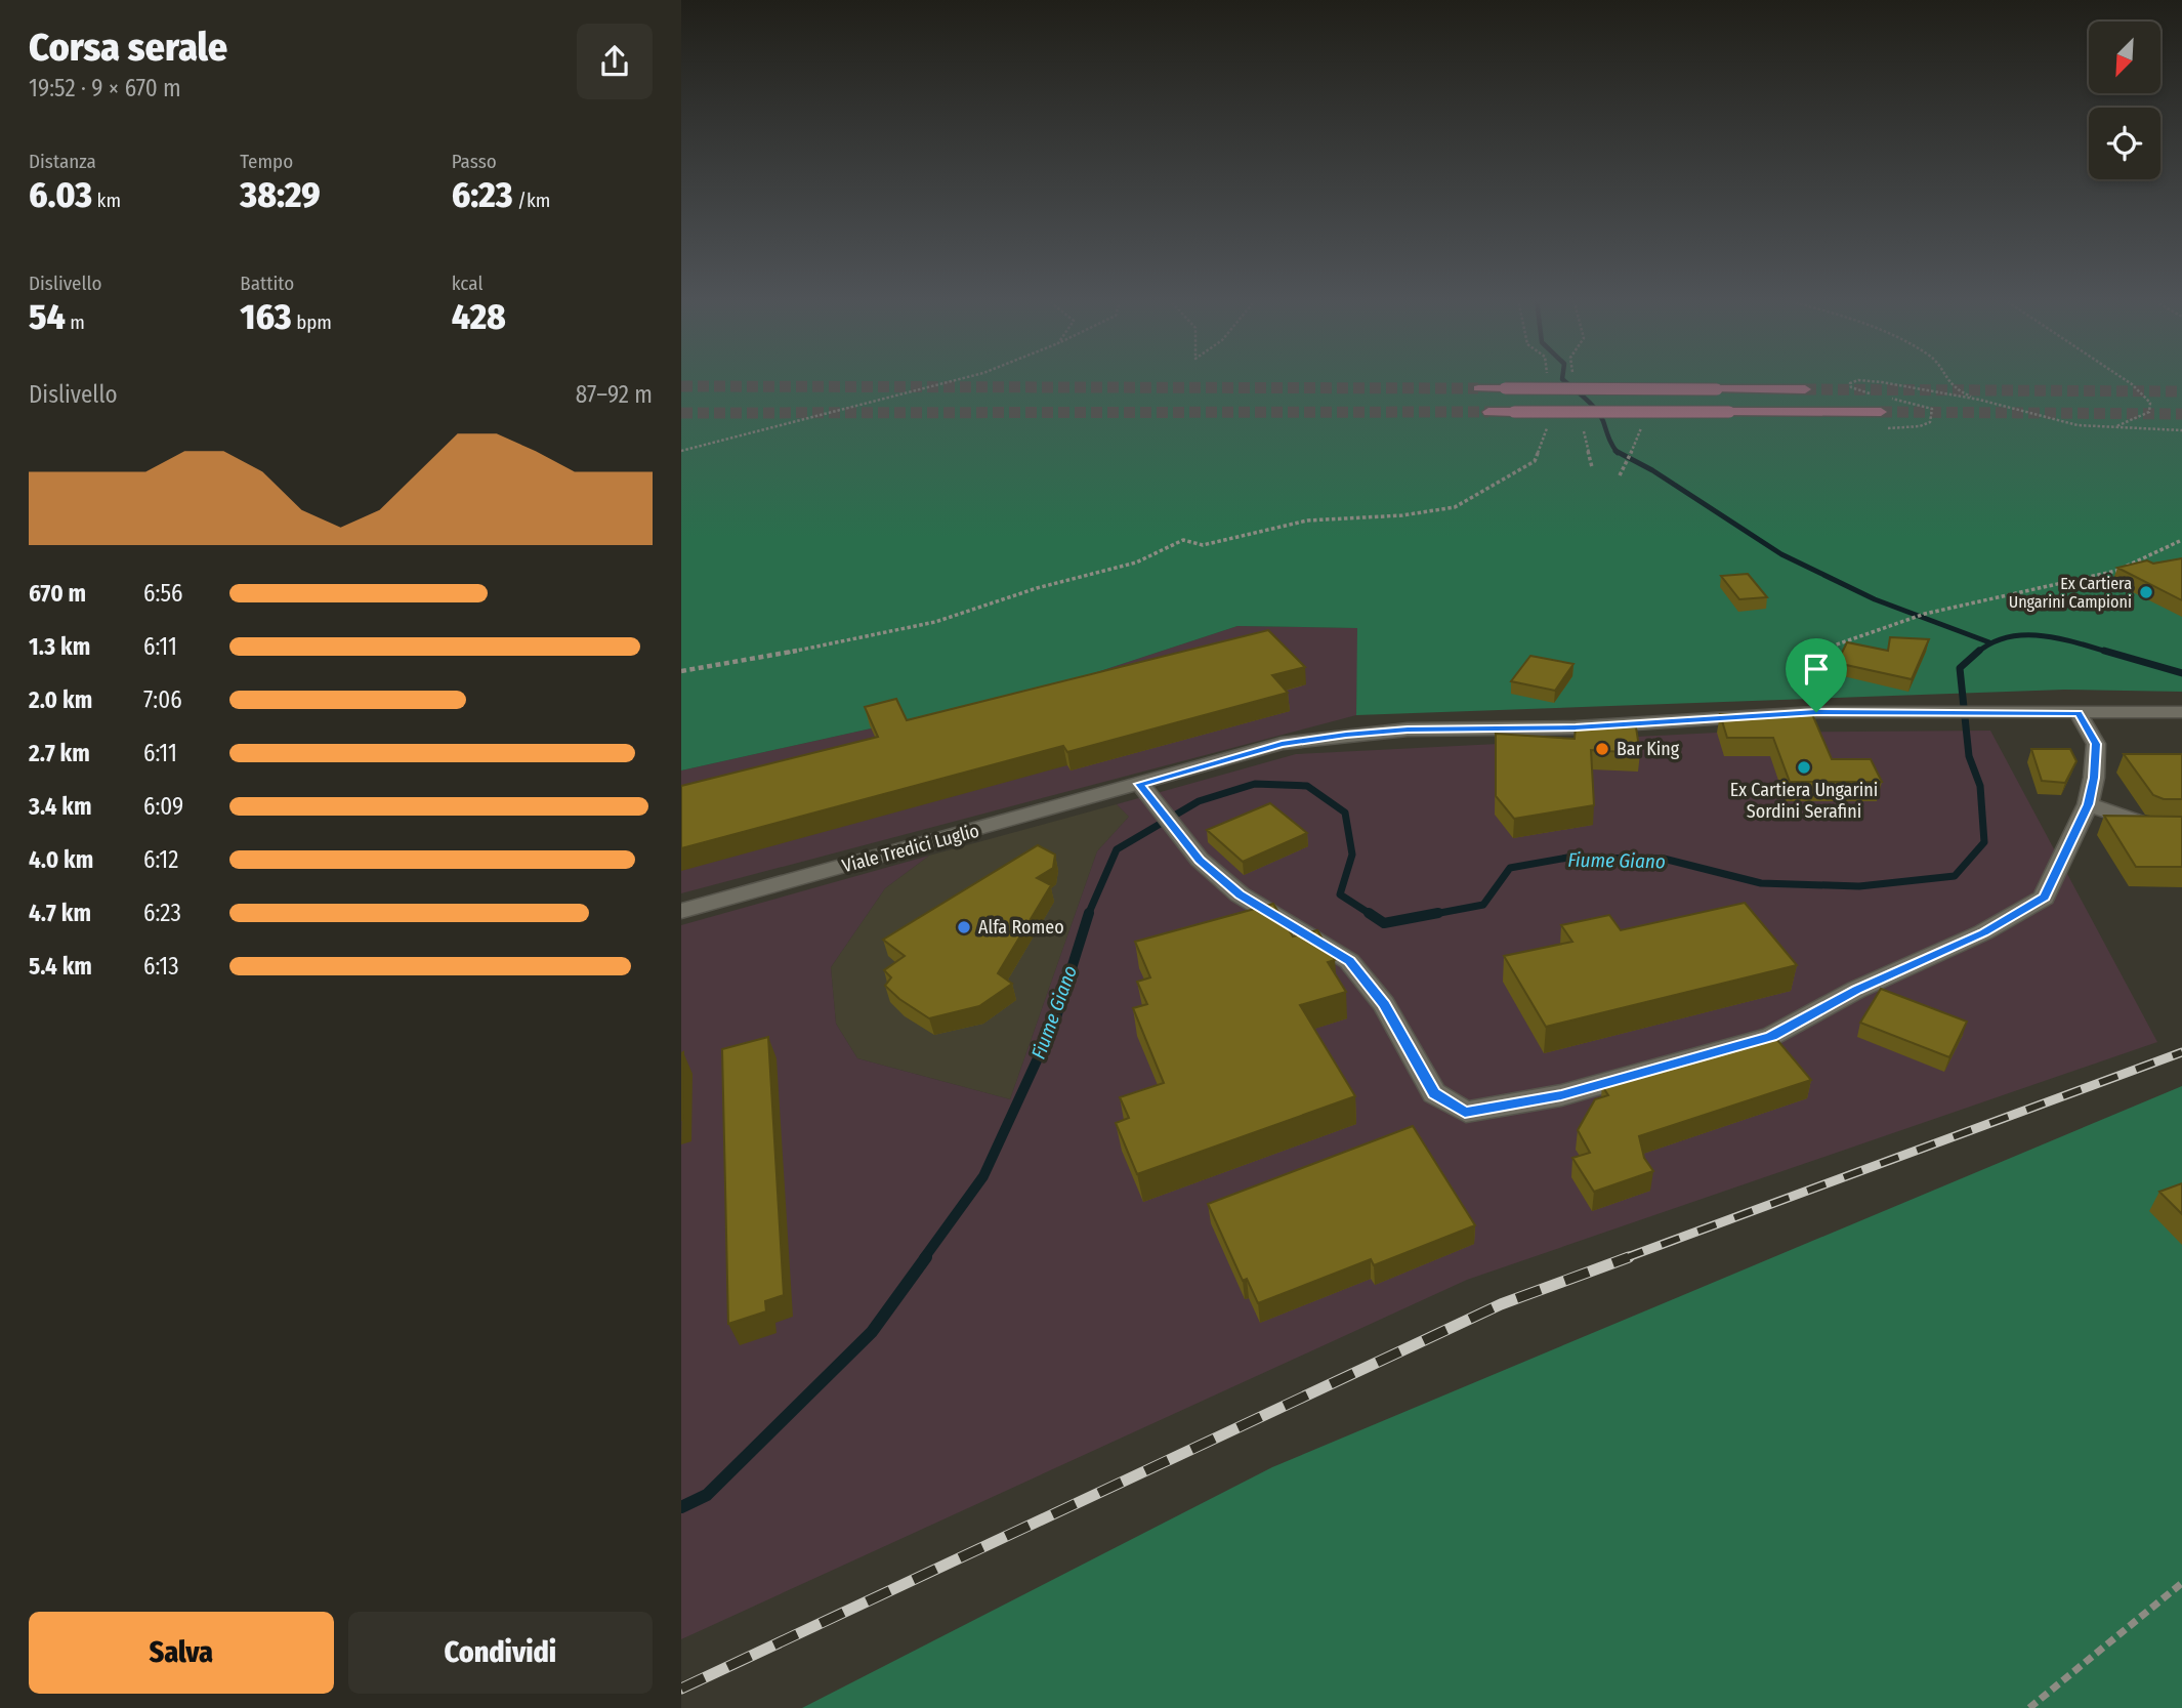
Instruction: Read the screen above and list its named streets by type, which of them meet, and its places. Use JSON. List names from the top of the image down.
{
  "streets": {
    "street": ["Viale Tredici Luglio"]
  },
  "water": ["Fiume Giano"],
  "places": [
    "Ex Cartiera Ungarini Campioni",
    "Bar King",
    "Ex Cartiera Ungarini Sordini Serafini",
    "Alfa Romeo"
  ],
  "north": "bottom left",
  "page": {
    "heading": ["Corsa serale", "19:52 · 9 × 670 m"],
    "stats": [
      ["Distanza", "6.03 km"],
      ["Tempo", "38:29"],
      ["Passo", "6:23 /km"],
      ["Dislivello", "54 m"],
      ["Battito", "163 bpm"],
      ["kcal", "428"]
    ],
    "chart": ["Dislivello", "87–92 m"],
    "list": [
      {
        "name": "670 m",
        "note": "6:56"
      },
      {
        "name": "1.3 km",
        "note": "6:11"
      },
      {
        "name": "2.0 km",
        "note": "7:06"
      },
      {
        "name": "2.7 km",
        "note": "6:11"
      },
      {
        "name": "3.4 km",
        "note": "6:09"
      },
      {
        "name": "4.0 km",
        "note": "6:12"
      },
      {
        "name": "4.7 km",
        "note": "6:23"
      },
      {
        "name": "5.4 km",
        "note": "6:13"
      }
    ],
    "buttons": ["Salva", "Condividi"]
  }
}
